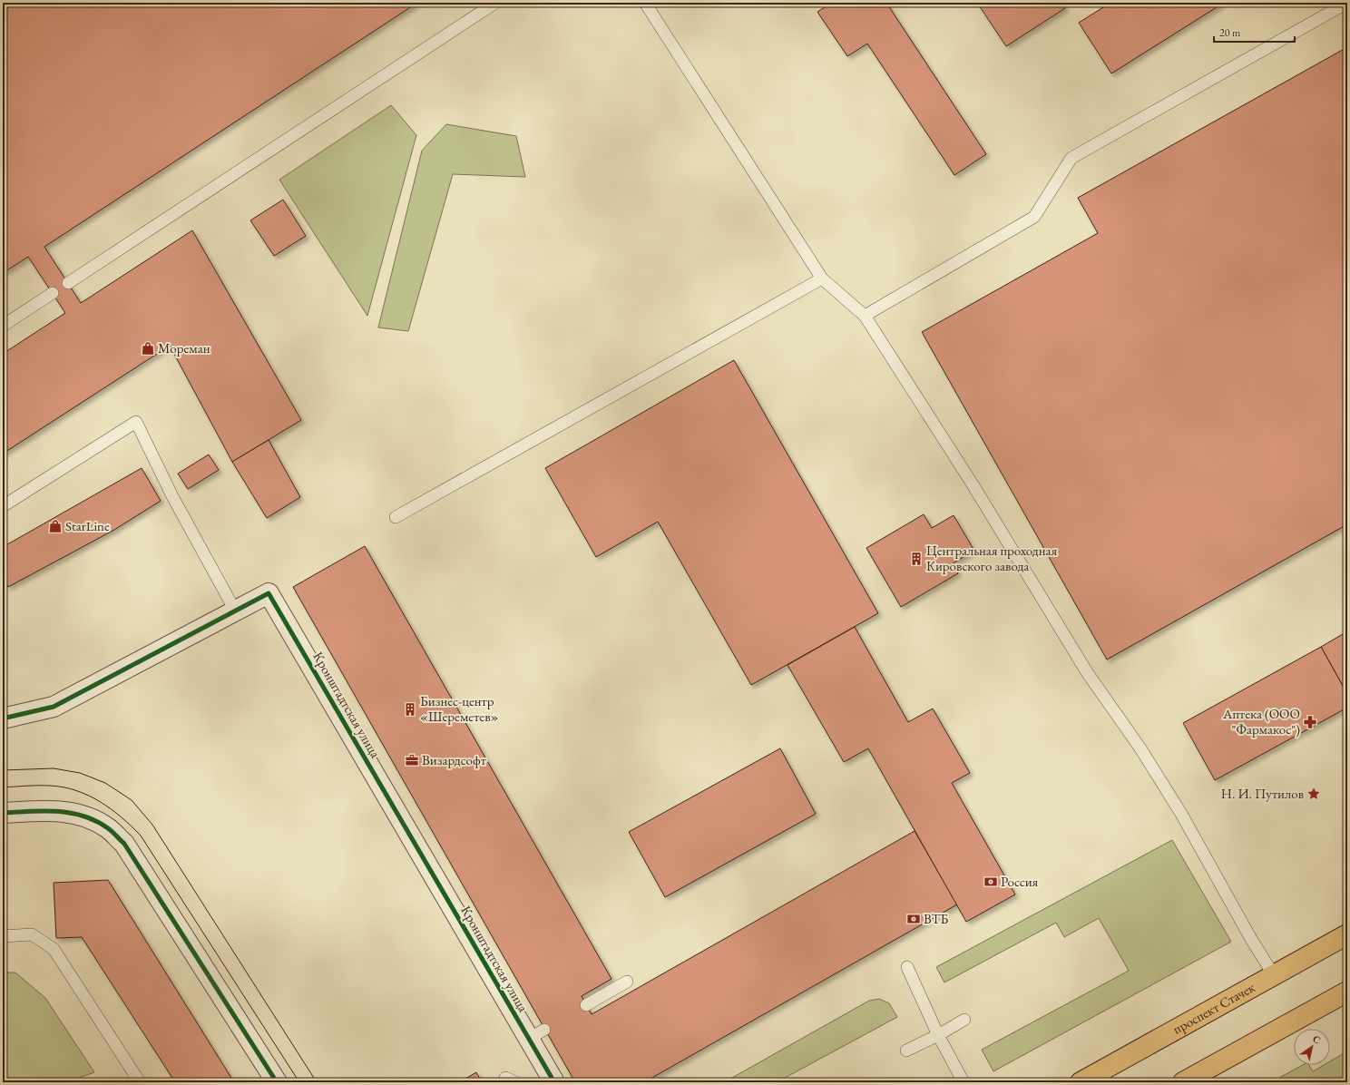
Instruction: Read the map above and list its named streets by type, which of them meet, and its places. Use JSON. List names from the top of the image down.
{
  "streets": {
    "main road": ["проспект Стачек"],
    "street": ["Кронштадтская улица"]
  },
  "places": {
    "shop": ["Мореман", "StarLine"],
    "building": ["Центральная проходная Кировского завода", "Бизнес-центр «Шереметев»"],
    "pharmacy": ["Аптека (ООО \"Фармакос\")"],
    "office": ["Визардсофт"],
    "place": ["Н. И. Путилов"],
    "bank": ["Россия", "ВТБ"]
  },
  "scale_bar": "20 m",
  "north": "top right"
}
